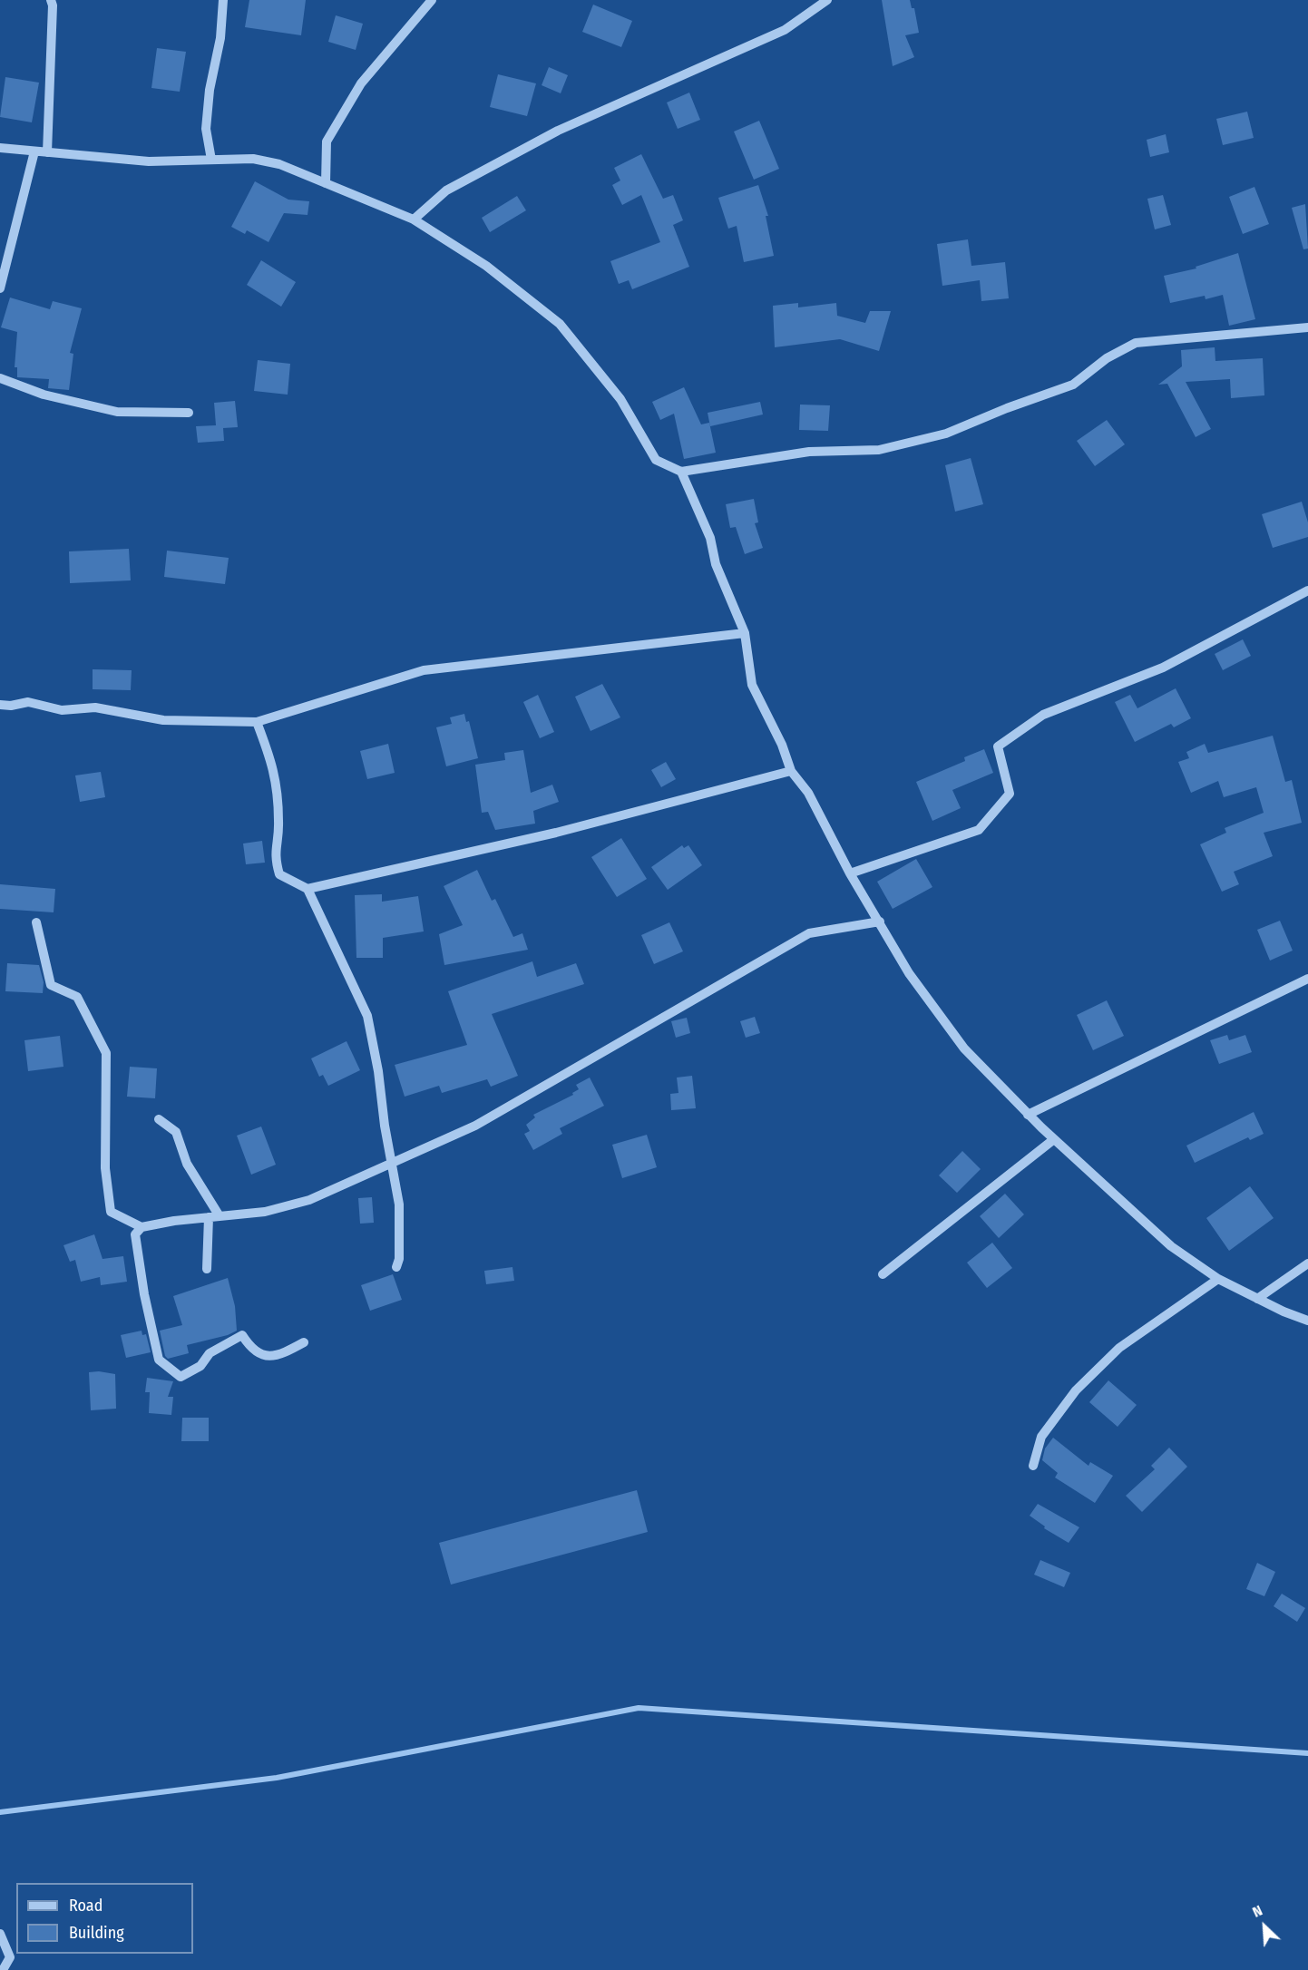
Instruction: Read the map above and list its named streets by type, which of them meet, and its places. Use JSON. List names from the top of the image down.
{
  "legend": ["Road", "Building"],
  "north": "top left"
}
